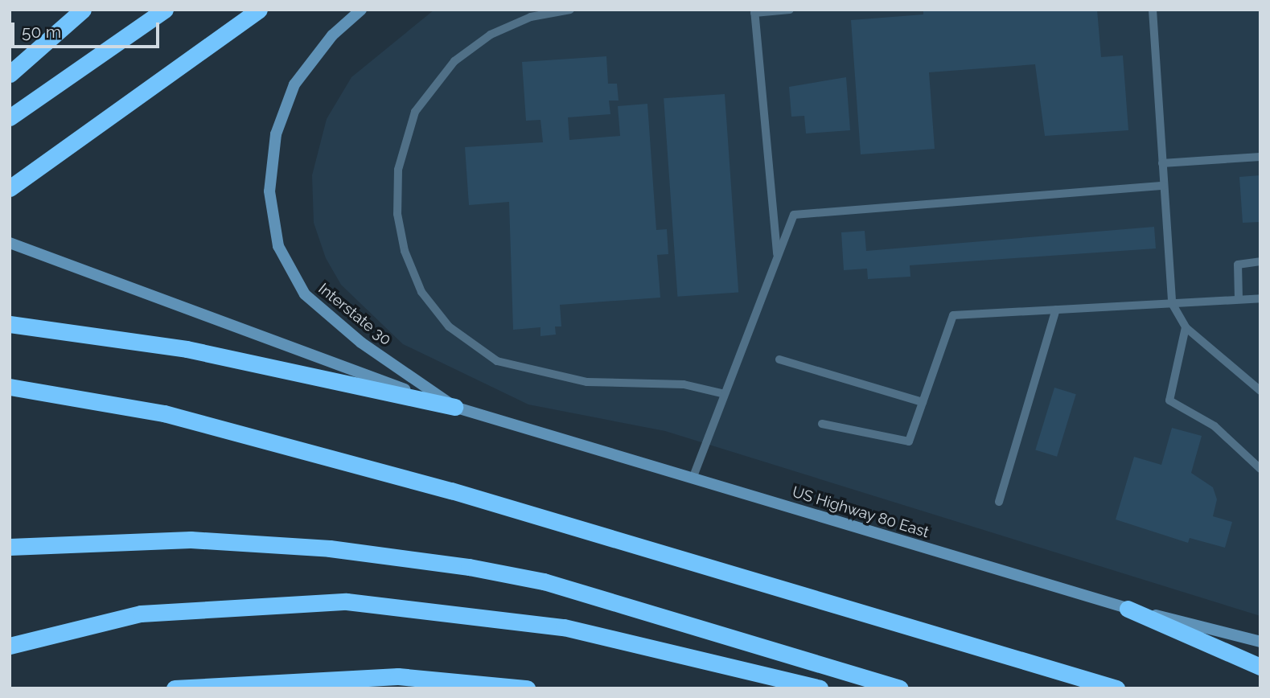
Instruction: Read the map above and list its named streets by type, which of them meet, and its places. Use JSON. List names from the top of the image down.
{
  "streets": {
    "main road": ["Interstate 30", "US Highway 80 East"]
  },
  "crossings": [
    ["Interstate 30", "US Highway 80 East"]
  ],
  "scale_bar": "50 m"
}
